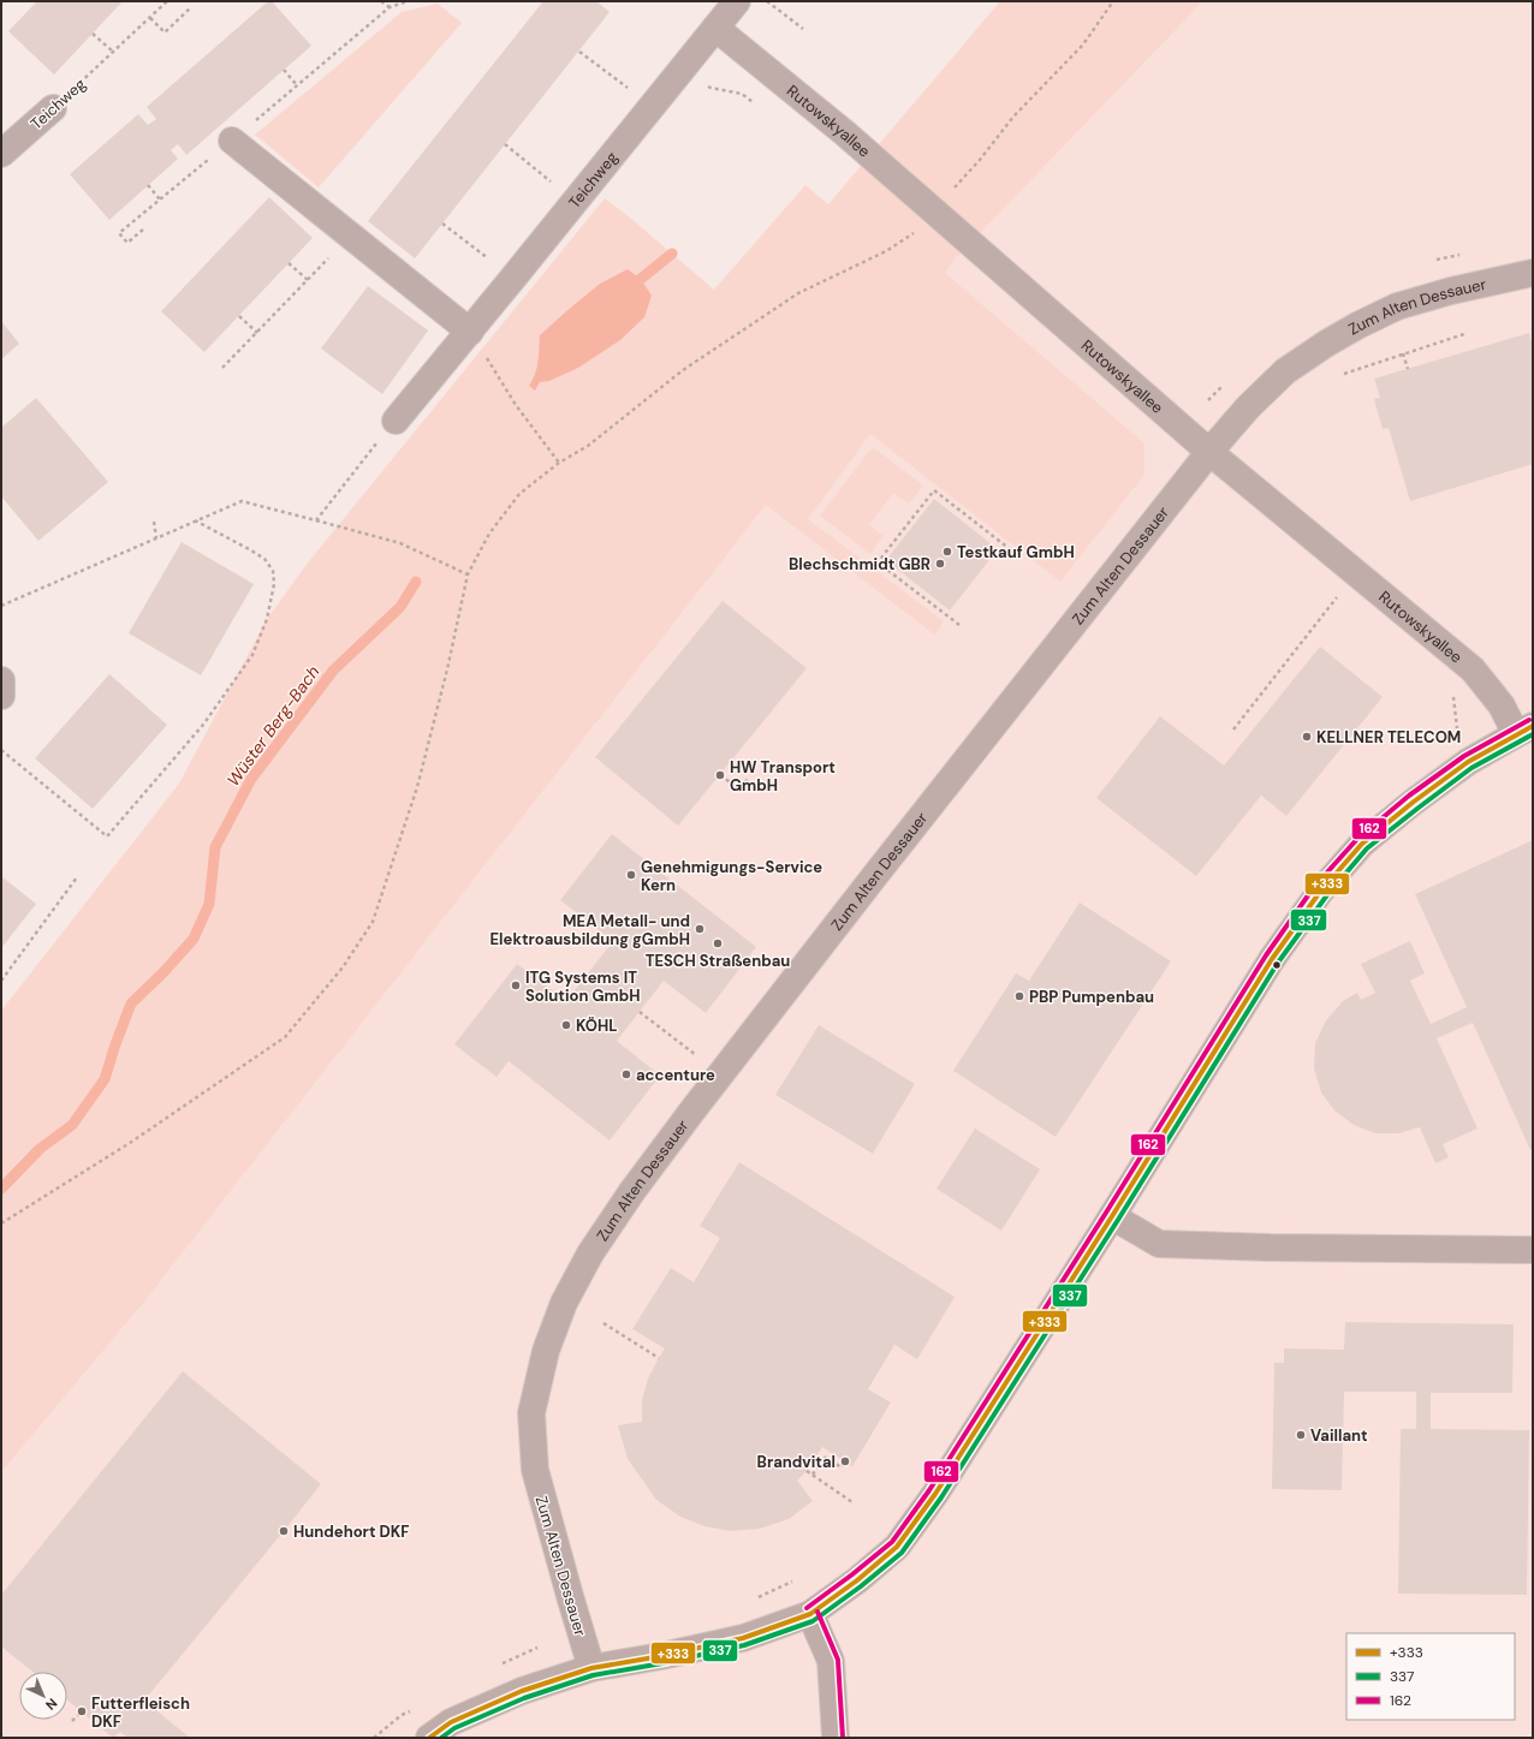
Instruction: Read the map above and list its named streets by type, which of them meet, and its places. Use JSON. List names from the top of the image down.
{
  "streets": {
    "street": ["Teichweg", "Rutowskyallee", "Zum Alten Dessauer"]
  },
  "crossings": [
    ["Teichweg", "Rutowskyallee"],
    ["Rutowskyallee", "Zum Alten Dessauer"]
  ],
  "water": ["Wüster Berg-Bach"],
  "places": [
    "Testkauf GmbH",
    "Blechschmidt GBR",
    "KELLNER TELECOM",
    "HW Transport GmbH",
    "Genehmigungs-Service Kern",
    "MEA Metall- und Elektroausbildung gGmbH",
    "TESCH Straßenbau",
    "ITG Systems IT Solution GmbH",
    "PBP Pumpenbau",
    "KÖHL",
    "accenture",
    "Vaillant",
    "Brandvital",
    "Hundehort DKF",
    "Futterfleisch DKF"
  ],
  "lines": ["transit line 162", "transit line +333", "transit line 337"],
  "legend": ["+333", "337", "162"],
  "north": "bottom right"
}
